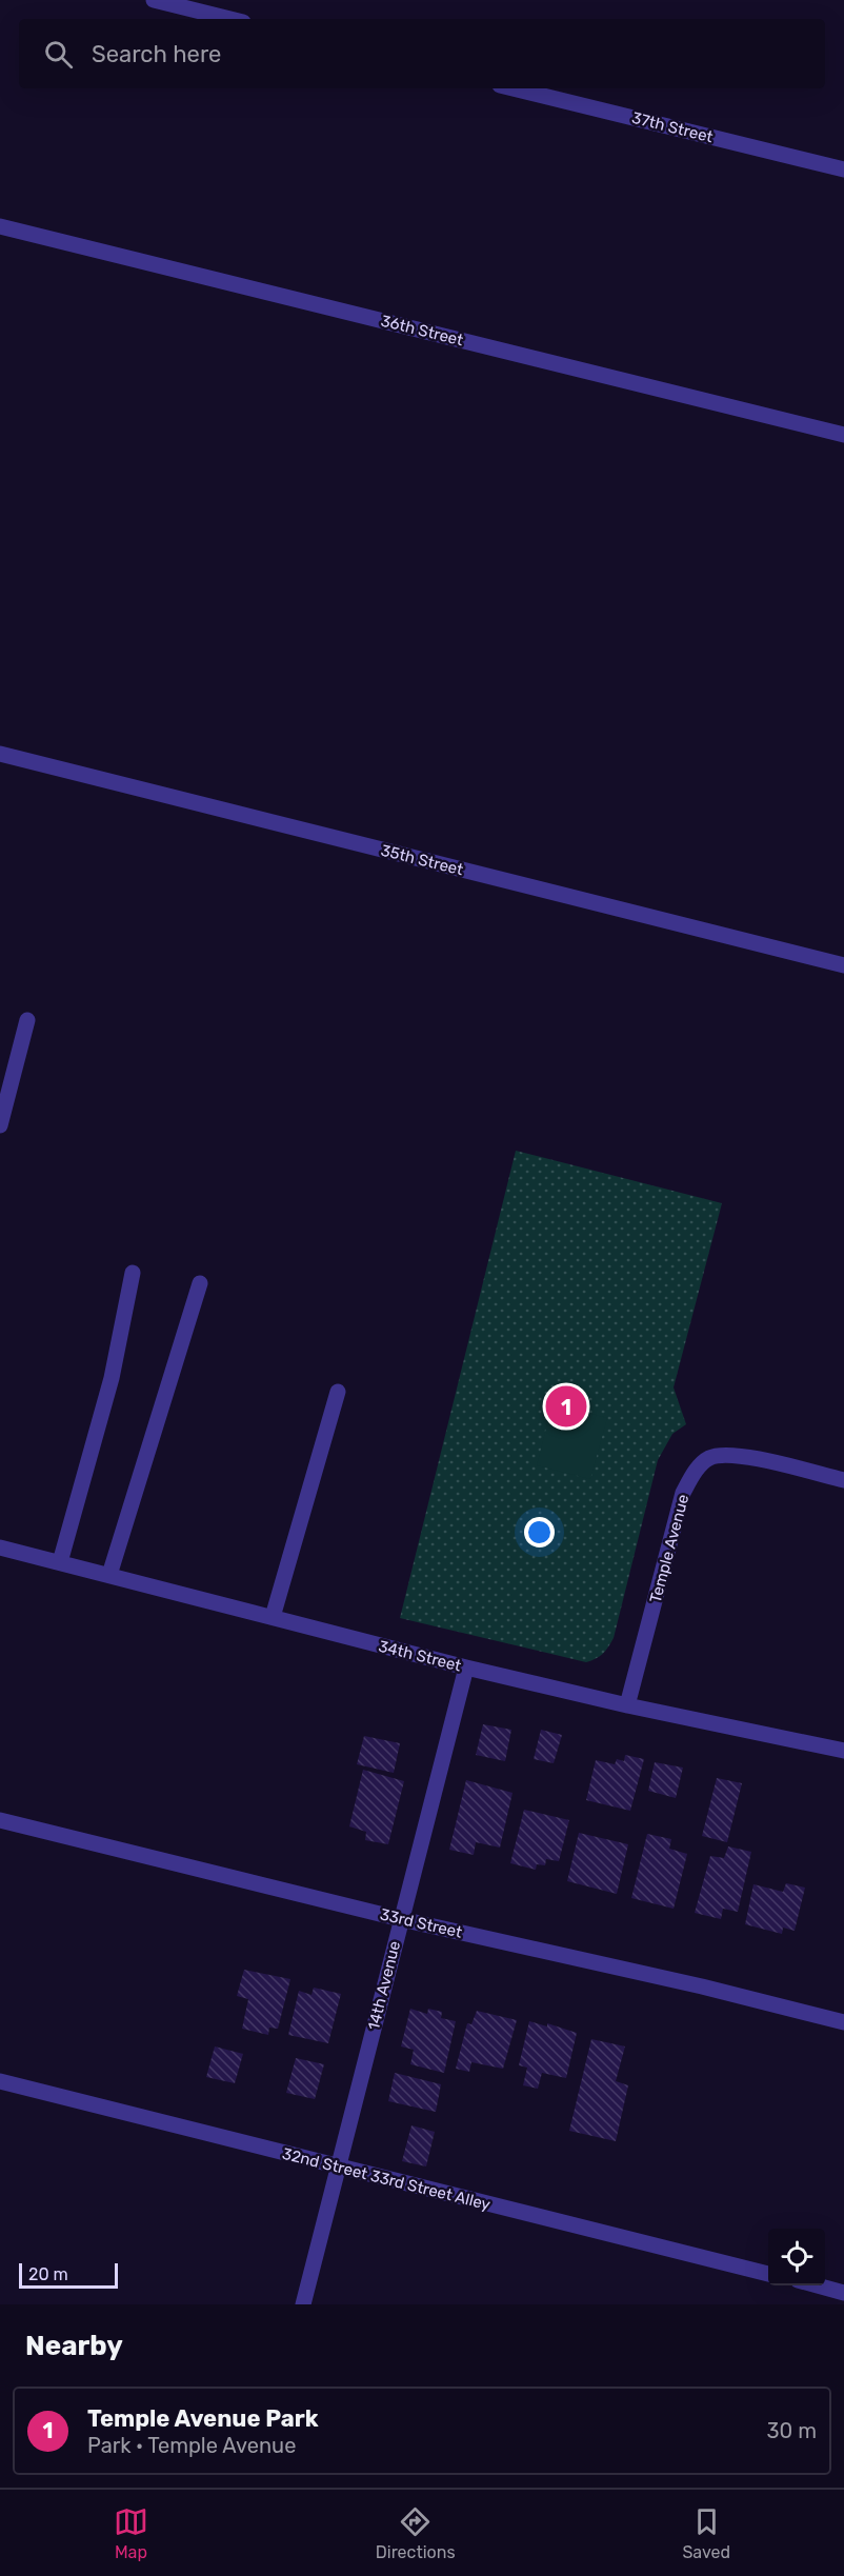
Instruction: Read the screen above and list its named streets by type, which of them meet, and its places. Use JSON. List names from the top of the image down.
{
  "streets": {
    "street": [
      "37th Street",
      "36th Street",
      "35th Street",
      "Temple Avenue",
      "34th Street",
      "33rd Street",
      "14th Avenue",
      "32nd Street 33rd Street Alley"
    ]
  },
  "crossings": [
    ["Temple Avenue", "34th Street"],
    ["34th Street", "14th Avenue"],
    ["33rd Street", "14th Avenue"],
    ["14th Avenue", "32nd Street 33rd Street Alley"]
  ],
  "scale_bar": "20 m",
  "page": {
    "search": "Search here",
    "pins": "1",
    "scale": "20 m",
    "heading": "Nearby",
    "list": [
      {
        "mark": "1",
        "name": "Temple Avenue Park",
        "note": "Park · Temple Avenue",
        "value": "30 m"
      }
    ],
    "nav": ["Map", "Directions", "Saved"]
  }
}
